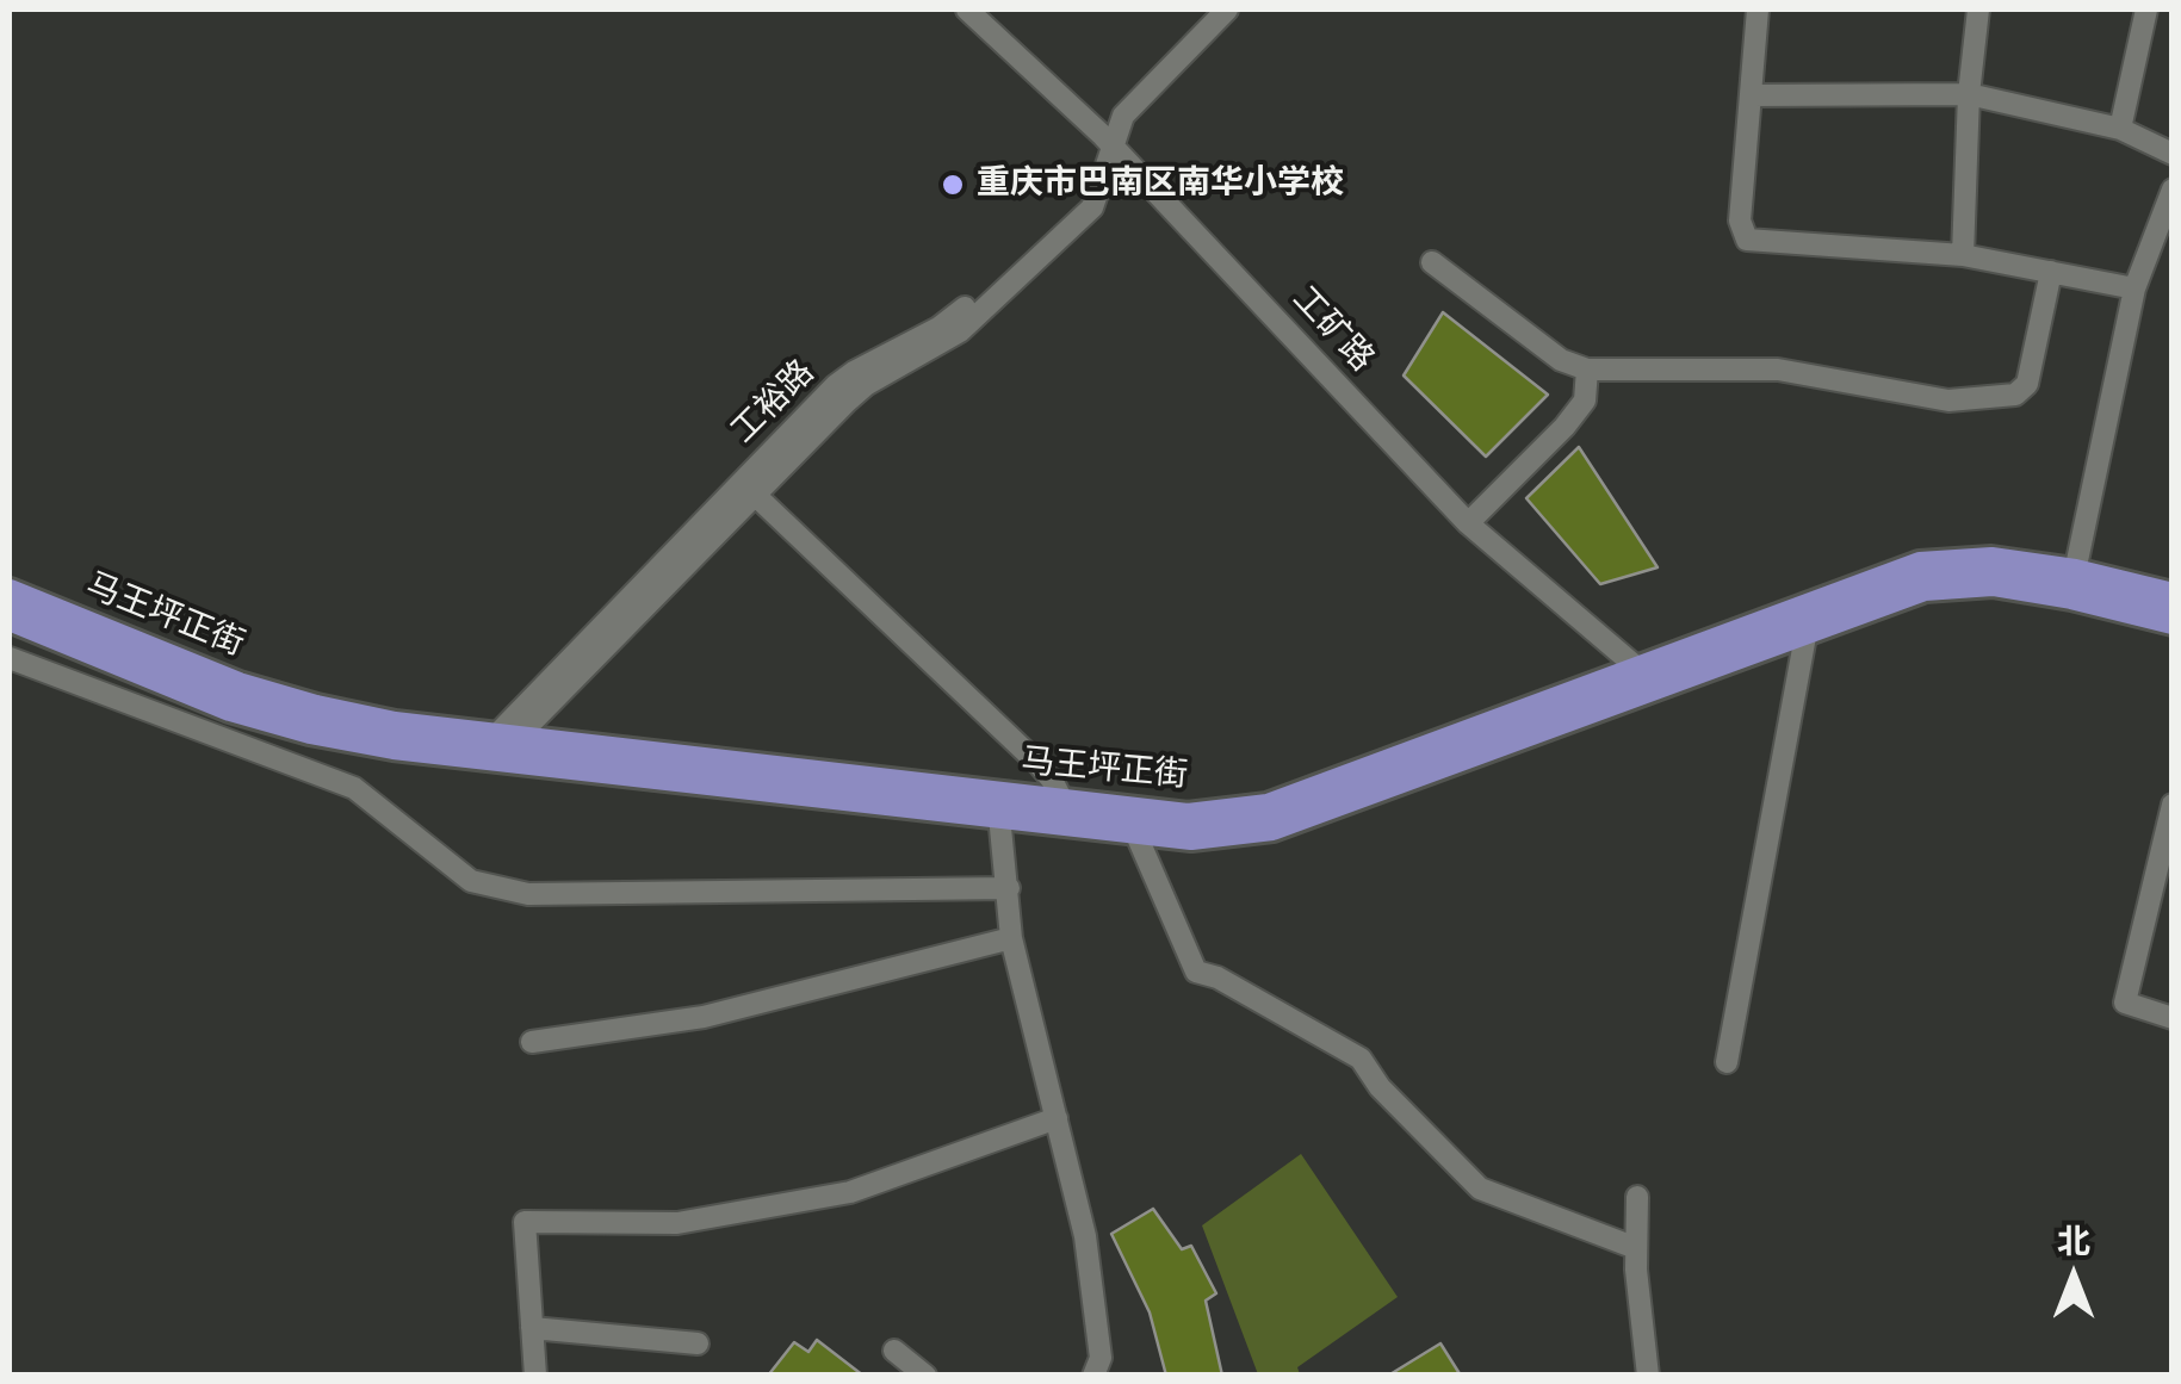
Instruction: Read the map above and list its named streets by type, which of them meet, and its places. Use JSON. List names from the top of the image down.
{
  "streets": {
    "main road": ["马王坪正街"],
    "street": ["工矿路", "工裕路"]
  },
  "crossings": [
    ["工矿路", "工裕路"],
    ["工矿路", "马王坪正街"],
    ["工裕路", "马王坪正街"]
  ],
  "places": ["重庆市巴南区南华小学校"],
  "north": "top"
}
